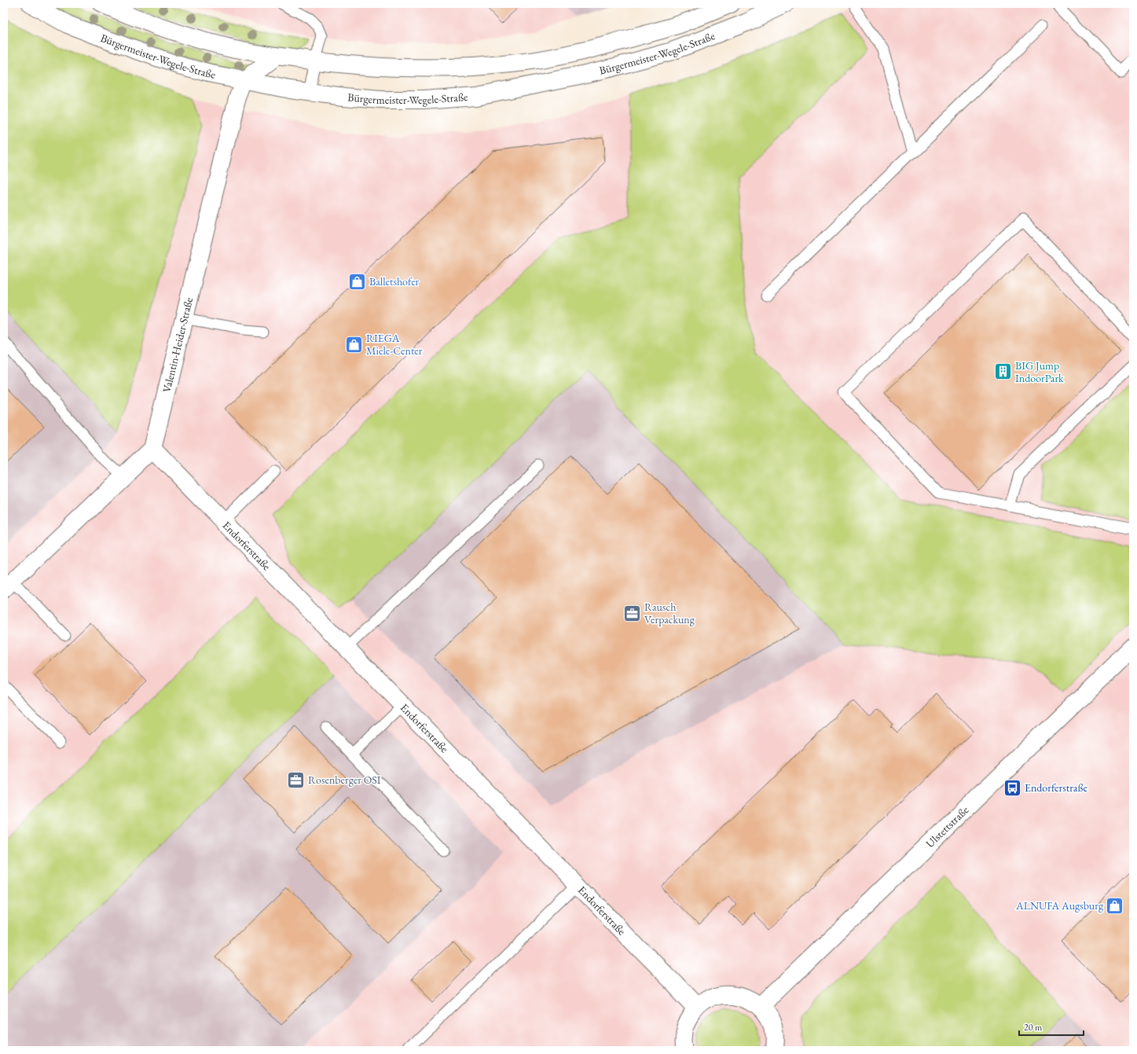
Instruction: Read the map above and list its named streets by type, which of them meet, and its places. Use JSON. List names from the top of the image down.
{
  "streets": {
    "street": [
      "Bürgermeister-Wegele-Straße",
      "Valentin-Heider-Straße",
      "Endorferstraße",
      "Ulstettstraße"
    ]
  },
  "crossings": [
    ["Bürgermeister-Wegele-Straße", "Valentin-Heider-Straße"],
    ["Valentin-Heider-Straße", "Endorferstraße"]
  ],
  "places": {
    "shop": ["Balletshofer", "RIEGA Miele-Center", "ALNUFA Augsburg"],
    "building": ["BIG Jump IndoorPark"],
    "office": ["Rausch Verpackung", "Rosenberger OSI"],
    "bus stop": ["Endorferstraße"]
  },
  "scale_bar": "20 m"
}
